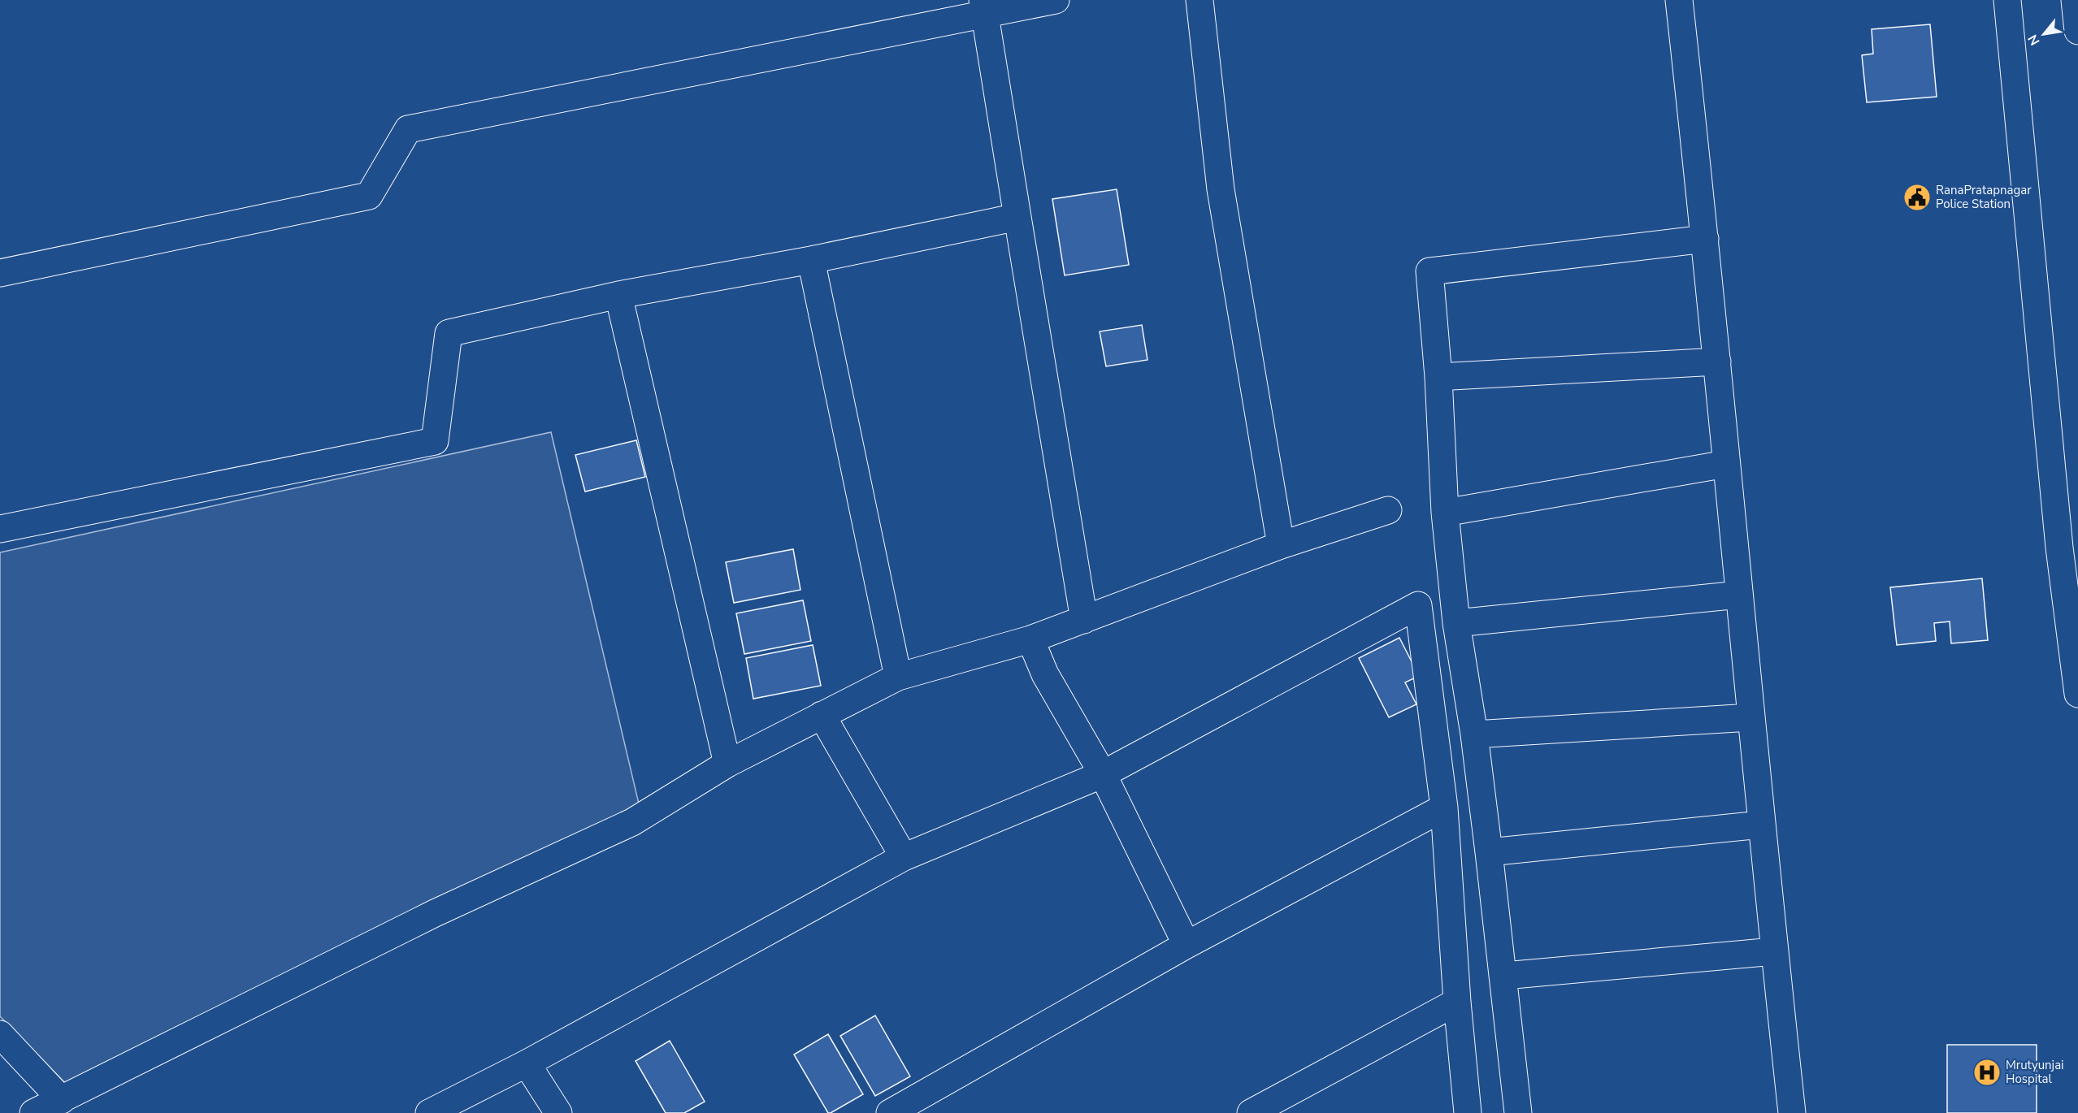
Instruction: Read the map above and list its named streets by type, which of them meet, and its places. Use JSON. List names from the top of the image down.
{
  "places": {
    "public building": ["RanaPratapnagar Police Station"],
    "hospital": ["Mrutyunjai Hospital"]
  },
  "north": "bottom left"
}
